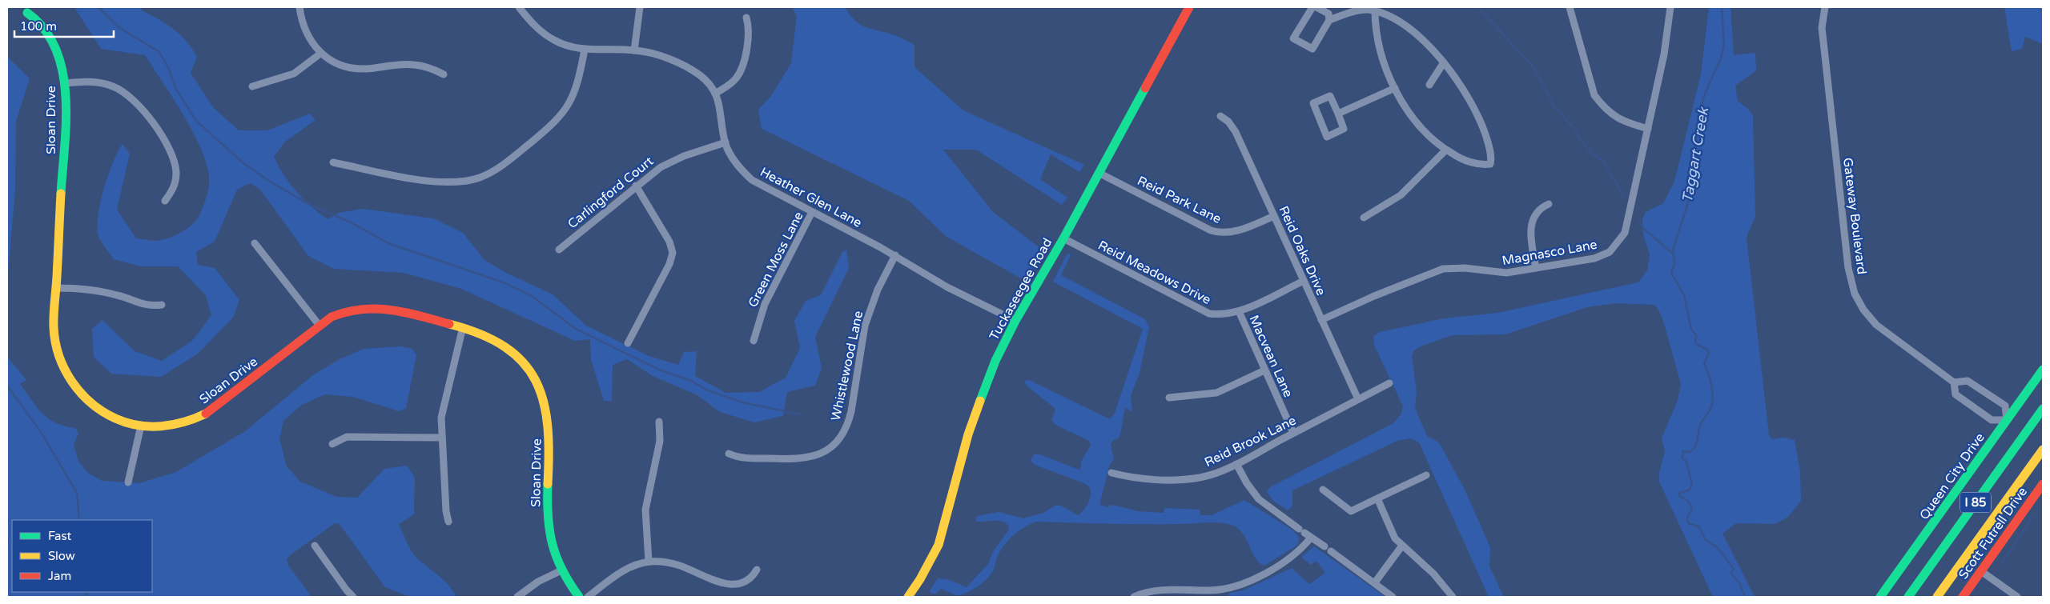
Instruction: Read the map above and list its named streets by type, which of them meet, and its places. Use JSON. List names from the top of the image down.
{
  "streets": {
    "main road": [
      "Sloan Drive",
      "Tuckaseegee Road",
      "Queen City Drive",
      "I 85",
      "Scott Futrell Drive"
    ],
    "street": [
      "Carlingford Court",
      "Heather Glen Lane",
      "Reid Park Lane",
      "Gateway Boulevard",
      "Reid Oaks Drive",
      "Magnasco Lane",
      "Green Moss Lane",
      "Reid Meadows Drive",
      "Macvean Lane",
      "Whistlewood Lane",
      "Reid Brook Lane"
    ]
  },
  "crossings": [
    ["Carlingford Court", "Heather Glen Lane"],
    ["Heather Glen Lane", "Green Moss Lane"],
    ["Heather Glen Lane", "Tuckaseegee Road"],
    ["Heather Glen Lane", "Whistlewood Lane"],
    ["Reid Park Lane", "Reid Oaks Drive"],
    ["Reid Park Lane", "Tuckaseegee Road"],
    ["Gateway Boulevard", "Queen City Drive"],
    ["Reid Oaks Drive", "Magnasco Lane"],
    ["Reid Oaks Drive", "Reid Meadows Drive"],
    ["Reid Oaks Drive", "Reid Brook Lane"],
    ["Reid Meadows Drive", "Tuckaseegee Road"],
    ["Reid Meadows Drive", "Macvean Lane"],
    ["Macvean Lane", "Reid Brook Lane"]
  ],
  "water": ["Taggart Creek"],
  "legend": ["Fast", "Slow", "Jam"],
  "scale_bar": "100 m"
}
